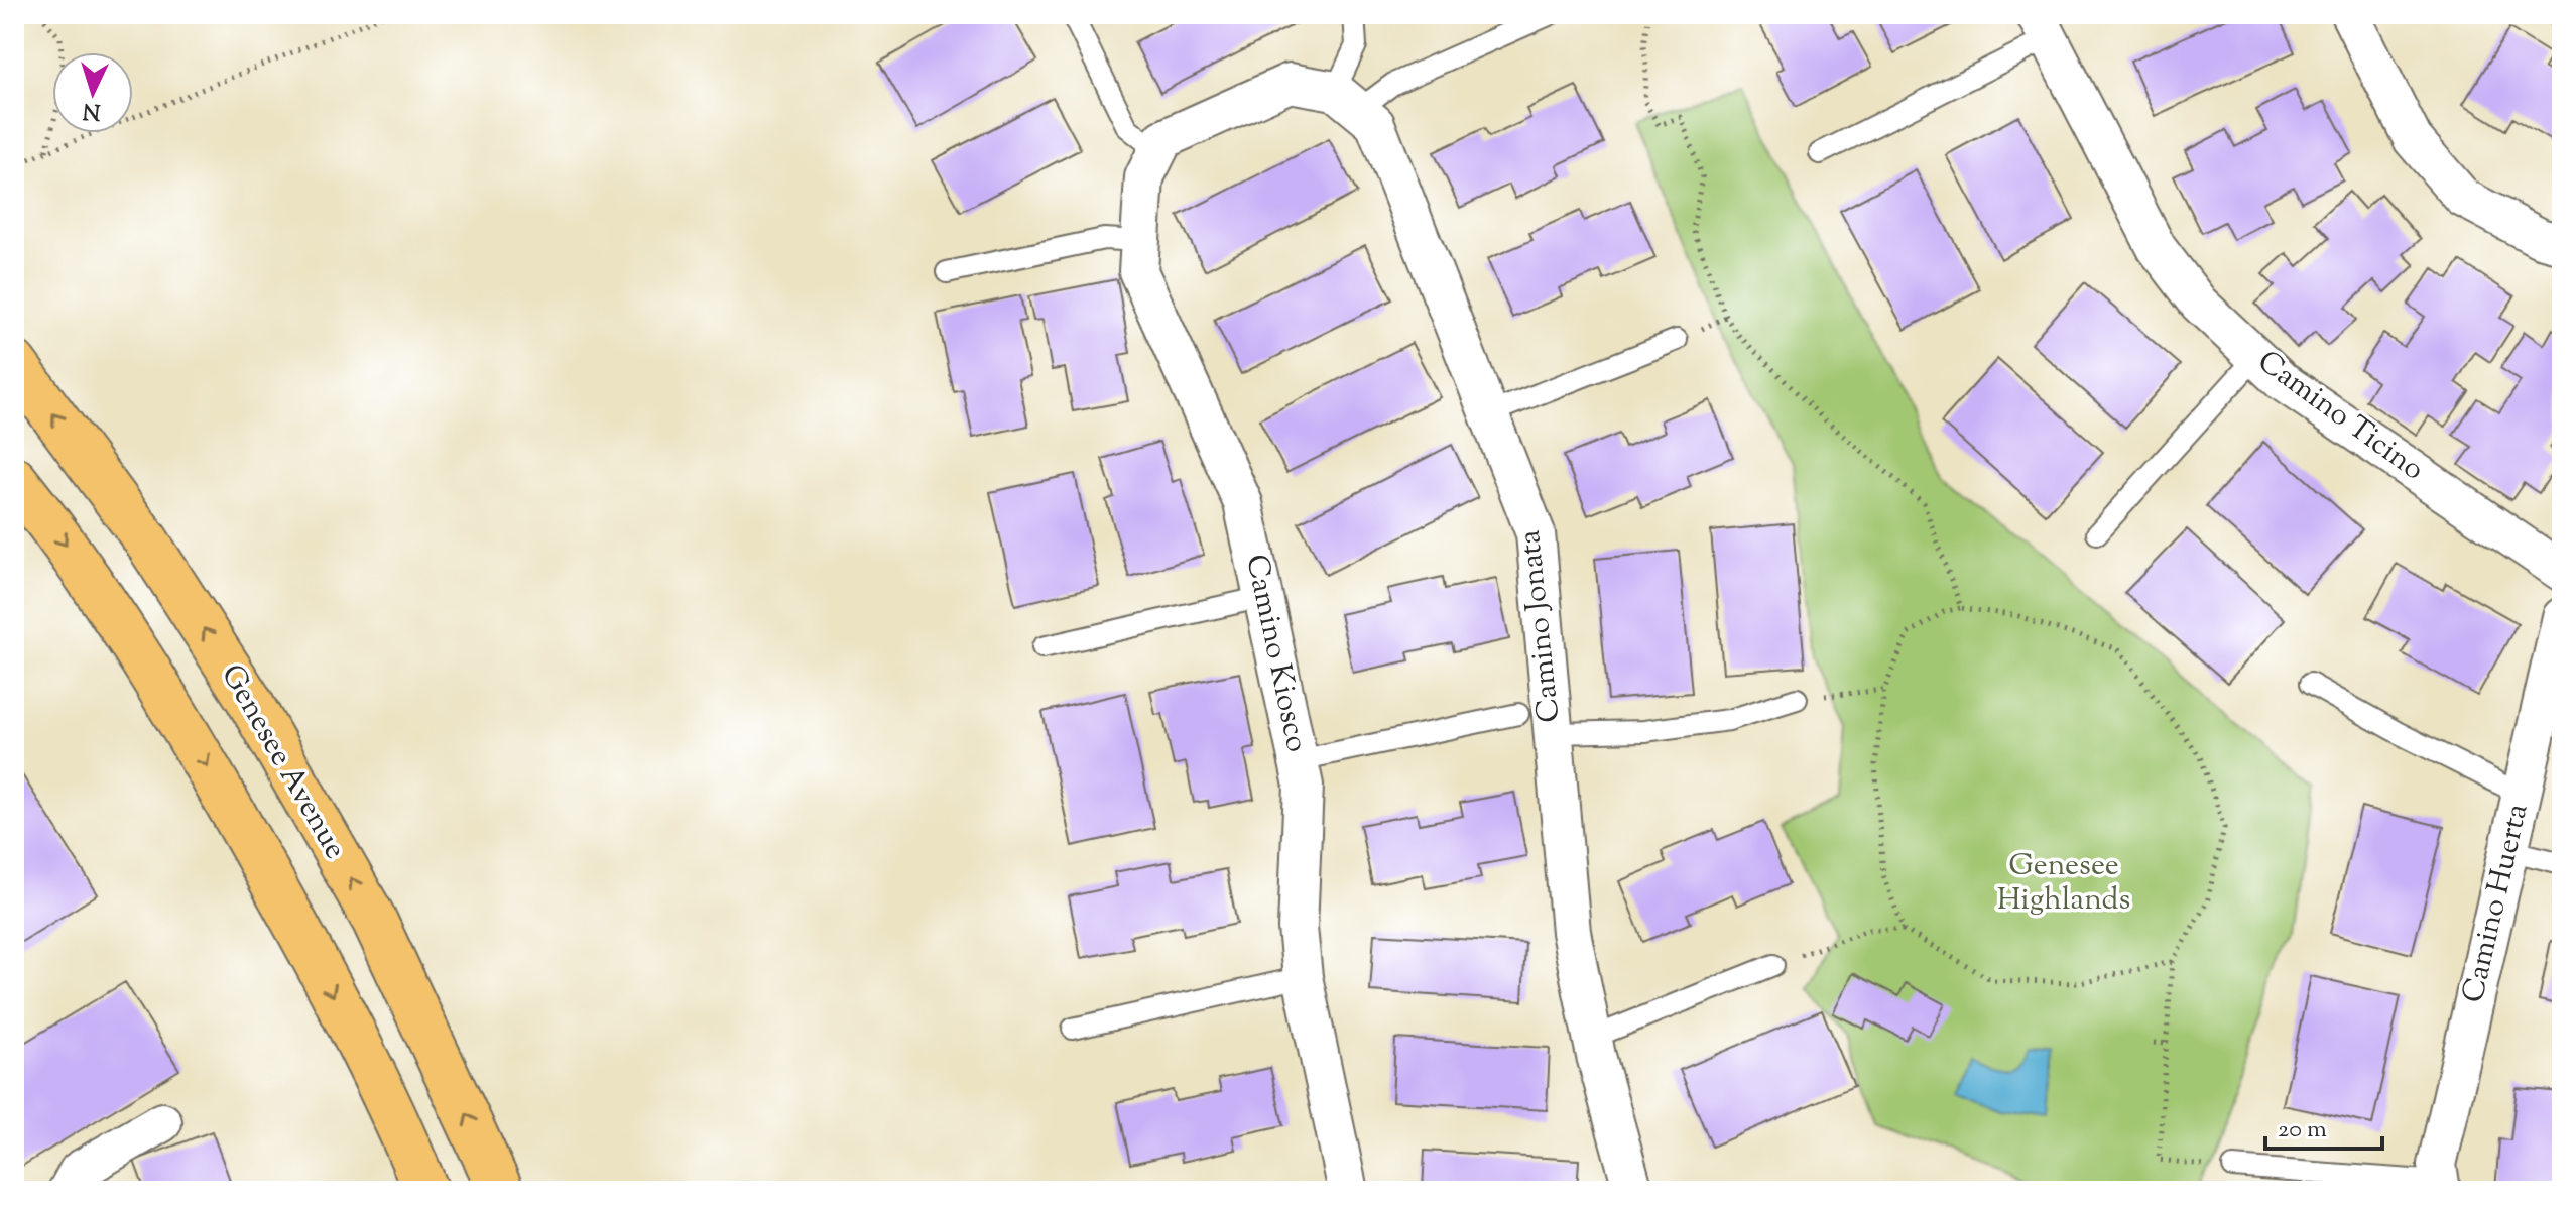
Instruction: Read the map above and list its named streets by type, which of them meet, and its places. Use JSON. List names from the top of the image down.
{
  "streets": {
    "main road": ["Genesee Avenue"],
    "street": [
      "Camino Ticino",
      "Camino Jonata",
      "Camino Kiosco",
      "Camino Huerta"
    ]
  },
  "parks": ["Genesee Highlands"],
  "scale_bar": "20 m",
  "north": "bottom"
}
